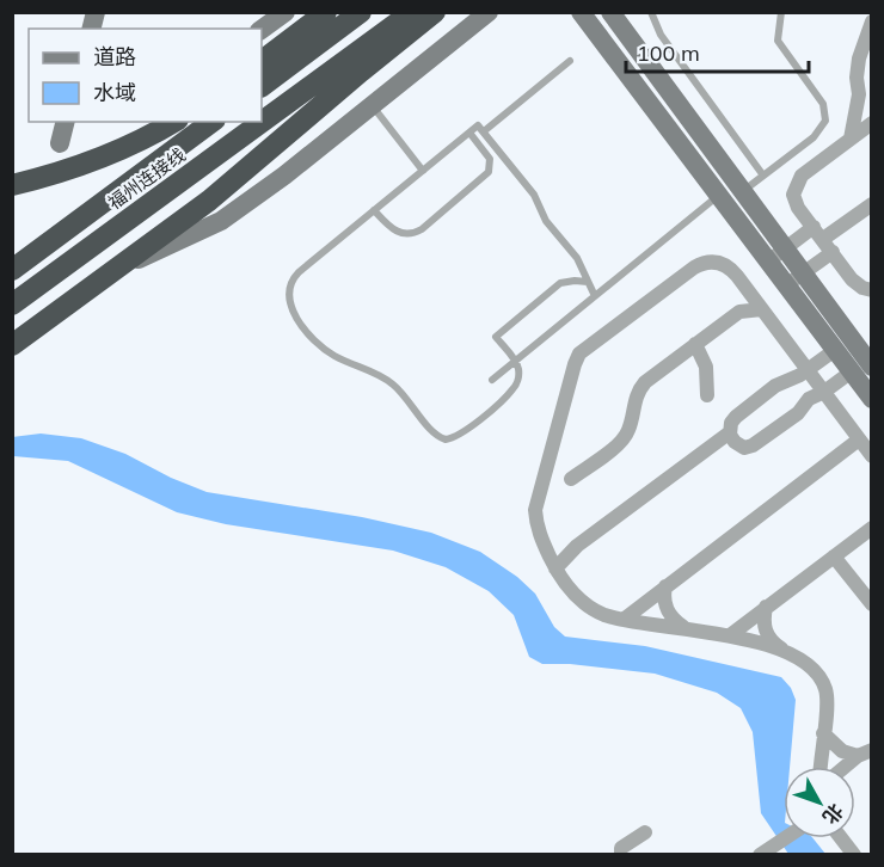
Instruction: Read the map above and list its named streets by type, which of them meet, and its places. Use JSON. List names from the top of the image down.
{
  "streets": {
    "highway": ["福州连接线"]
  },
  "legend": ["道路", "水域"],
  "scale_bar": "100 m",
  "north": "bottom right"
}
